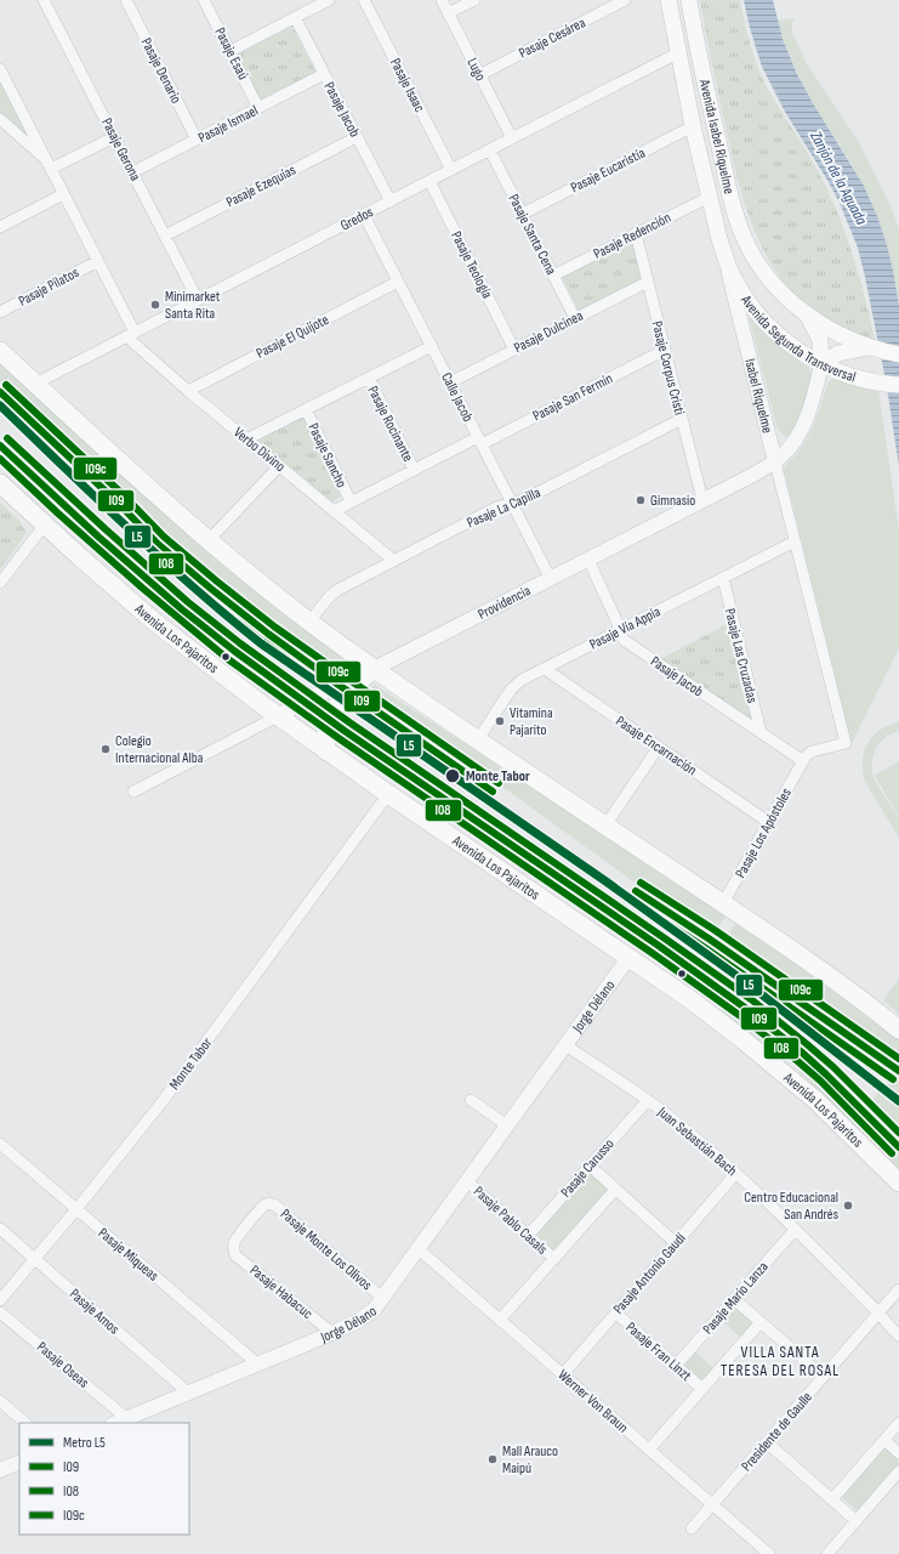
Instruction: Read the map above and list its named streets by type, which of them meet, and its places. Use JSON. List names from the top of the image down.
{
  "streets": {
    "main road": [
      "Avenida Isabel Riquelme",
      "Avenida Segunda Transversal",
      "Isabel Riquelme",
      "Avenida Los Pajaritos"
    ],
    "street": [
      "Pasaje Cesárea",
      "Pasaje Esaú",
      "Lugo",
      "Pasaje Denario",
      "Pasaje Isaac",
      "Pasaje Jacob",
      "Pasaje Ismael",
      "Pasaje Gerona",
      "Pasaje Eucaristía",
      "Pasaje Ezequías",
      "Gredos",
      "Pasaje Santa Cena",
      "Pasaje Redención",
      "Pasaje Teología",
      "Pasaje Pilatos",
      "Pasaje Dulcinea",
      "Pasaje El Quijote",
      "Pasaje Corpus Cristi",
      "Calle Jacob",
      "Pasaje San Fermín",
      "Pasaje Rocinante",
      "Verbo Divino",
      "Pasaje Sancho",
      "Pasaje La Capilla",
      "Providencia",
      "Pasaje Vía Appia",
      "Pasaje Las Cruzadas",
      "Pasaje Encarnación",
      "Pasaje Los Apóstoles",
      "Jorge Délano",
      "Monte Tabor",
      "Juan Sebastián Bach",
      "Pasaje Carusso",
      "Pasaje Pablo Casals",
      "Pasaje Monte Los Olivos",
      "Pasaje Miqueas",
      "Pasaje Antonio Gaudí",
      "Pasaje Habacuc",
      "Pasaje Mario Lanza",
      "Pasaje Amos",
      "Pasaje Fran Linzt",
      "Pasaje Oseas",
      "Werner Von Braun",
      "Presidente de Gaulle"
    ]
  },
  "crossings": [
    ["Pasaje Cesárea", "Lugo"],
    ["Pasaje Esaú", "Pasaje Ismael"],
    ["Lugo", "Gredos"],
    ["Pasaje Denario", "Pasaje Ismael"],
    ["Pasaje Isaac", "Gredos"],
    ["Pasaje Jacob", "Pasaje Ismael"],
    ["Pasaje Jacob", "Pasaje Ezequías"],
    ["Pasaje Jacob", "Gredos"],
    ["Pasaje Jacob", "Isabel Riquelme"],
    ["Pasaje Jacob", "Providencia"],
    ["Pasaje Jacob", "Pasaje Vía Appia"],
    ["Pasaje Jacob", "Pasaje Las Cruzadas"],
    ["Pasaje Jacob", "Pasaje Los Apóstoles"],
    ["Pasaje Ismael", "Pasaje Gerona"],
    ["Avenida Isabel Riquelme", "Avenida Segunda Transversal"],
    ["Pasaje Gerona", "Pasaje Ezequías"],
    ["Pasaje Gerona", "Gredos"],
    ["Pasaje Eucaristía", "Pasaje Santa Cena"],
    ["Pasaje Eucaristía", "Isabel Riquelme"],
    ["Gredos", "Pasaje Santa Cena"],
    ["Gredos", "Pasaje Teología"],
    ["Gredos", "Isabel Riquelme"],
    ["Gredos", "Calle Jacob"],
    ["Gredos", "Verbo Divino"],
    ["Pasaje Santa Cena", "Pasaje Redención"],
    ["Pasaje Santa Cena", "Pasaje Dulcinea"],
    ["Pasaje Redención", "Pasaje Corpus Cristi"],
    ["Pasaje Redención", "Isabel Riquelme"],
    ["Pasaje Teología", "Pasaje Dulcinea"],
    ["Pasaje Pilatos", "Verbo Divino"],
    ["Pasaje Dulcinea", "Pasaje Corpus Cristi"],
    ["Pasaje Dulcinea", "Calle Jacob"],
    ["Avenida Segunda Transversal", "Isabel Riquelme"],
    ["Avenida Segunda Transversal", "Providencia"],
    ["Pasaje El Quijote", "Calle Jacob"],
    ["Pasaje El Quijote", "Verbo Divino"],
    ["Pasaje Corpus Cristi", "Pasaje San Fermín"],
    ["Pasaje Corpus Cristi", "Pasaje La Capilla"],
    ["Pasaje Corpus Cristi", "Providencia"],
    ["Isabel Riquelme", "Providencia"],
    ["Isabel Riquelme", "Pasaje Vía Appia"],
    ["Isabel Riquelme", "Pasaje Los Apóstoles"],
    ["Calle Jacob", "Pasaje San Fermín"],
    ["Calle Jacob", "Pasaje La Capilla"],
    ["Calle Jacob", "Providencia"],
    ["Pasaje San Fermín", "Pasaje Rocinante"],
    ["Pasaje San Fermín", "Verbo Divino"],
    ["Pasaje San Fermín", "Pasaje Sancho"],
    ["Verbo Divino", "Pasaje La Capilla"],
    ["Providencia", "Avenida Los Pajaritos"],
    ["Pasaje Vía Appia", "Pasaje Las Cruzadas"],
    ["Pasaje Vía Appia", "Pasaje Encarnación"],
    ["Avenida Los Pajaritos", "Jorge Délano"],
    ["Avenida Los Pajaritos", "Monte Tabor"],
    ["Pasaje Encarnación", "Pasaje Los Apóstoles"],
    ["Jorge Délano", "Juan Sebastián Bach"],
    ["Jorge Délano", "Pasaje Pablo Casals"],
    ["Jorge Délano", "Pasaje Monte Los Olivos"],
    ["Jorge Délano", "Pasaje Miqueas"],
    ["Jorge Délano", "Pasaje Habacuc"],
    ["Jorge Délano", "Pasaje Amos"],
    ["Jorge Délano", "Pasaje Oseas"],
    ["Jorge Délano", "Werner Von Braun"],
    ["Monte Tabor", "Pasaje Miqueas"],
    ["Monte Tabor", "Pasaje Amos"],
    ["Juan Sebastián Bach", "Pasaje Carusso"],
    ["Juan Sebastián Bach", "Pasaje Antonio Gaudí"],
    ["Juan Sebastián Bach", "Pasaje Mario Lanza"],
    ["Juan Sebastián Bach", "Presidente de Gaulle"],
    ["Pasaje Carusso", "Pasaje Pablo Casals"],
    ["Pasaje Monte Los Olivos", "Pasaje Habacuc"],
    ["Pasaje Antonio Gaudí", "Pasaje Fran Linzt"],
    ["Pasaje Antonio Gaudí", "Werner Von Braun"],
    ["Pasaje Mario Lanza", "Pasaje Fran Linzt"],
    ["Werner Von Braun", "Presidente de Gaulle"]
  ],
  "districts": ["VILLA SANTA TERESA DEL ROSAL"],
  "water": ["Zanjón de la Aguada"],
  "places": [
    "Minimarket Santa Rita",
    "Gimnasio",
    "Vitamina Pajarito",
    "Colegio Internacional Alba",
    "Monte Tabor",
    "Centro Educacional San Andrés",
    "Mall Arauco Maipú"
  ],
  "lines": [
    "transit line I09c",
    "transit line I09",
    "metro line L5",
    "transit line I08"
  ],
  "legend": [
    "Metro L5",
    "I09",
    "I08",
    "I09c"
  ]
}
